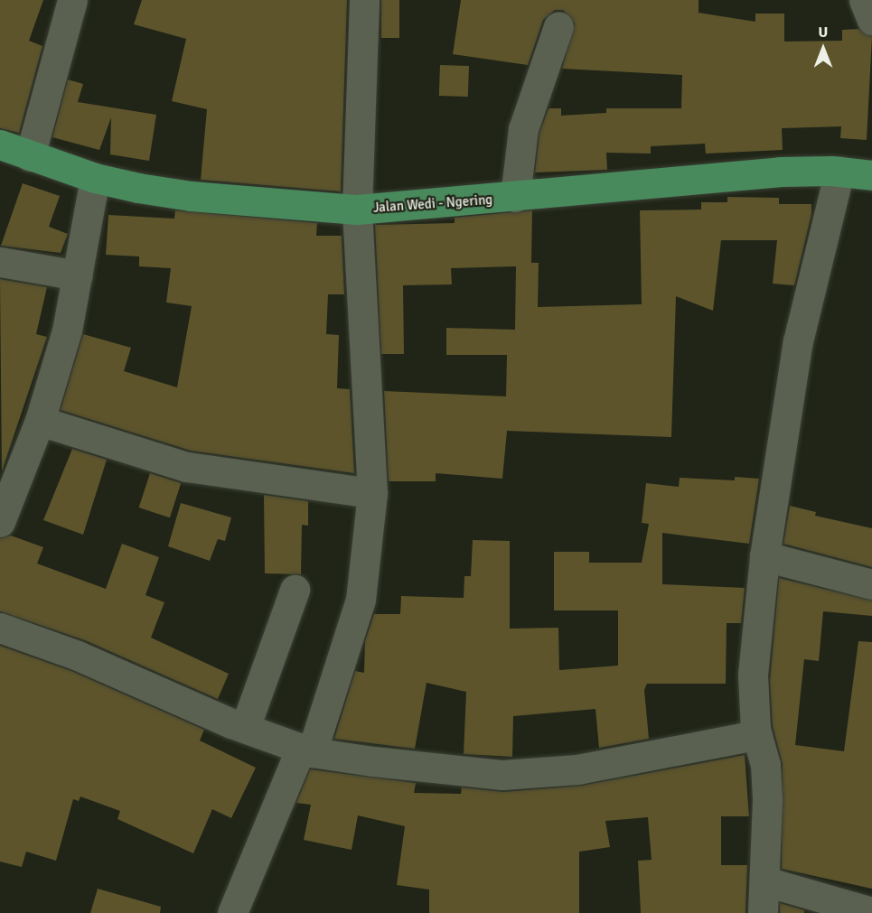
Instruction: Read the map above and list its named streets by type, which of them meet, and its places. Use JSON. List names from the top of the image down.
{
  "streets": {
    "main road": ["Jalan Wedi - Ngering"]
  },
  "north": "top"
}
